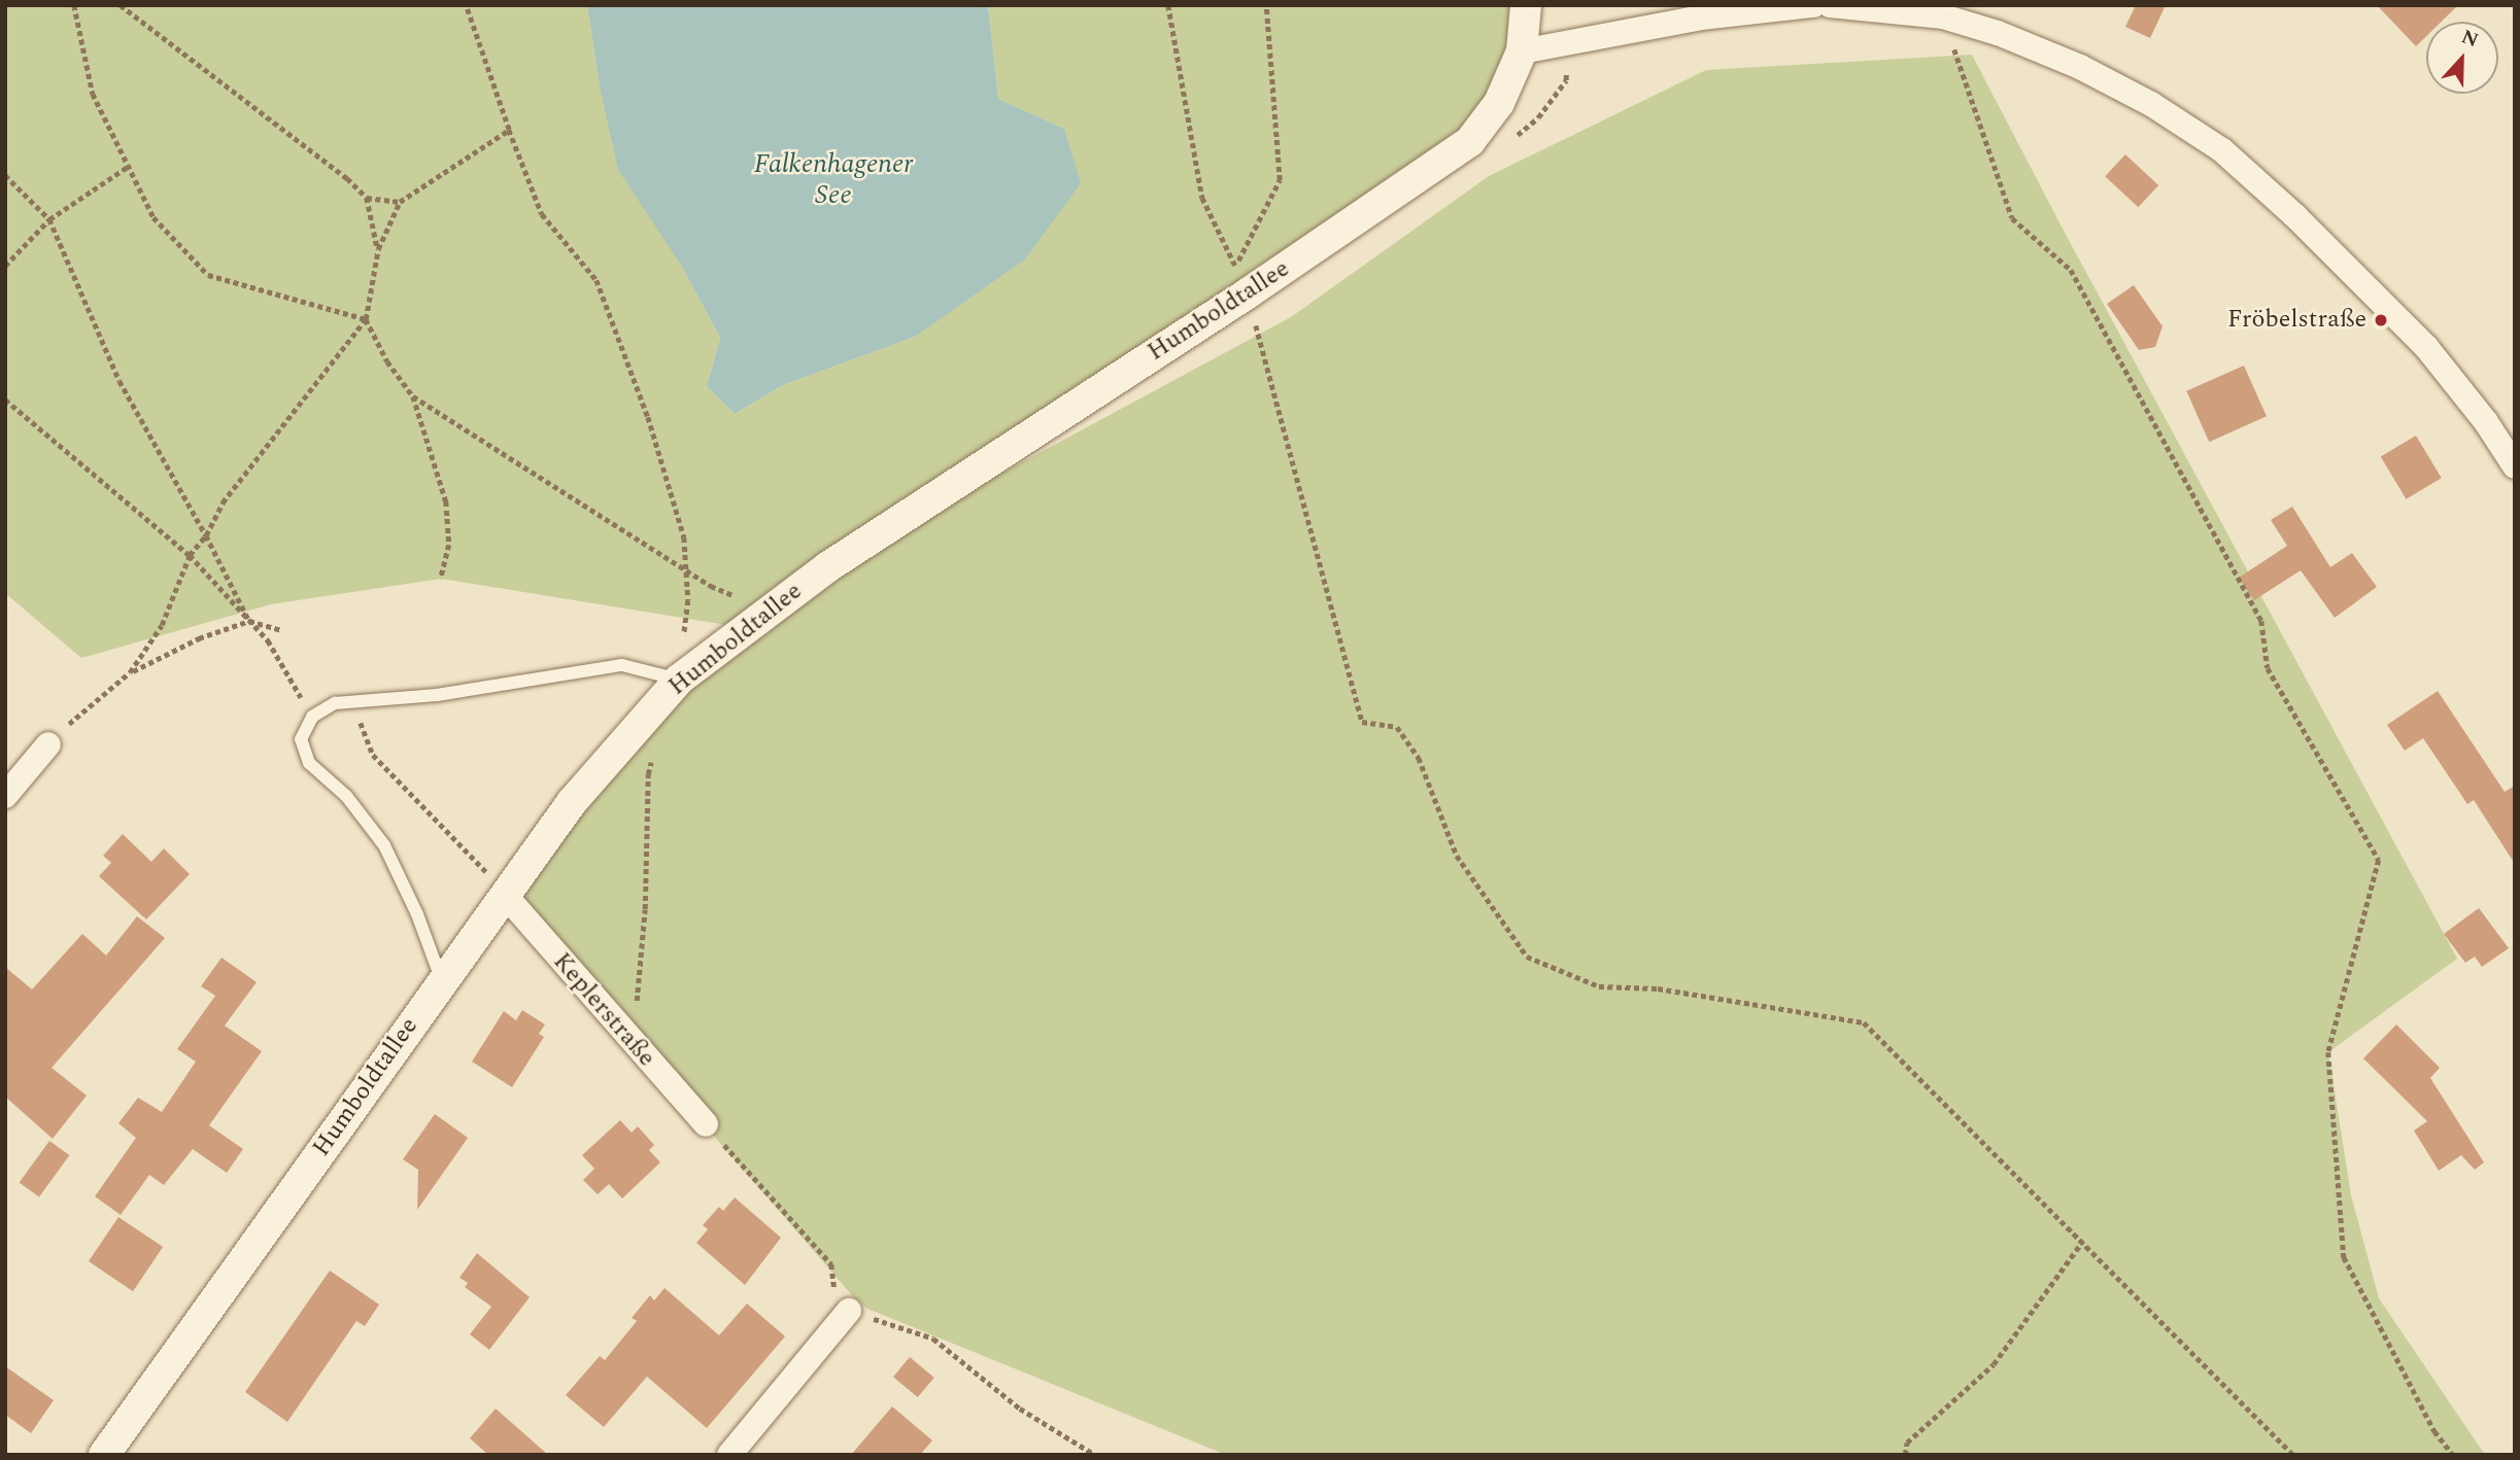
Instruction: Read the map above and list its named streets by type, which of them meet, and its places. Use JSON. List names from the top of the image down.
{
  "streets": {
    "street": ["Humboldtallee", "Keplerstraße"]
  },
  "crossings": [
    ["Humboldtallee", "Keplerstraße"]
  ],
  "water": ["Falkenhagener See"],
  "places": ["Fröbelstraße"],
  "north": "top"
}
